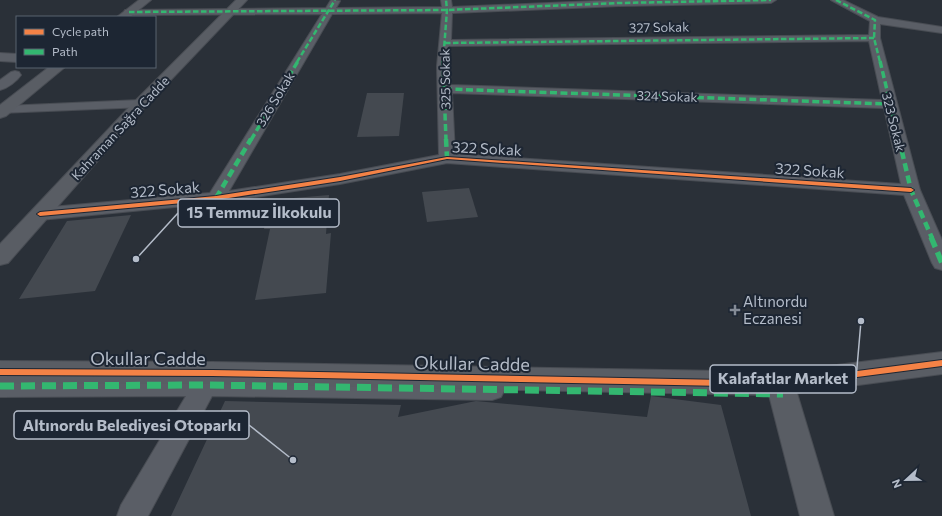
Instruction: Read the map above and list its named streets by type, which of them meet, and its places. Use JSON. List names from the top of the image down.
{
  "streets": {
    "street": [
      "327 Sokak",
      "325 Sokak",
      "324 Sokak",
      "326 Sokak",
      "323 Sokak",
      "Kahraman Sağra Cadde",
      "322 Sokak",
      "Okullar Cadde"
    ]
  },
  "crossings": [
    ["327 Sokak", "325 Sokak"],
    ["327 Sokak", "323 Sokak"],
    ["325 Sokak", "324 Sokak"],
    ["325 Sokak", "322 Sokak"],
    ["324 Sokak", "323 Sokak"],
    ["326 Sokak", "322 Sokak"],
    ["323 Sokak", "322 Sokak"],
    ["Kahraman Sağra Cadde", "322 Sokak"]
  ],
  "places": {
    "other": ["15 Temmuz İlkokulu", "Kalafatlar Market", "Altınordu Belediyesi Otoparkı"],
    "health": ["Altınordu Eczanesi"]
  },
  "legend": ["Cycle path", "Path"],
  "north": "left"
}
